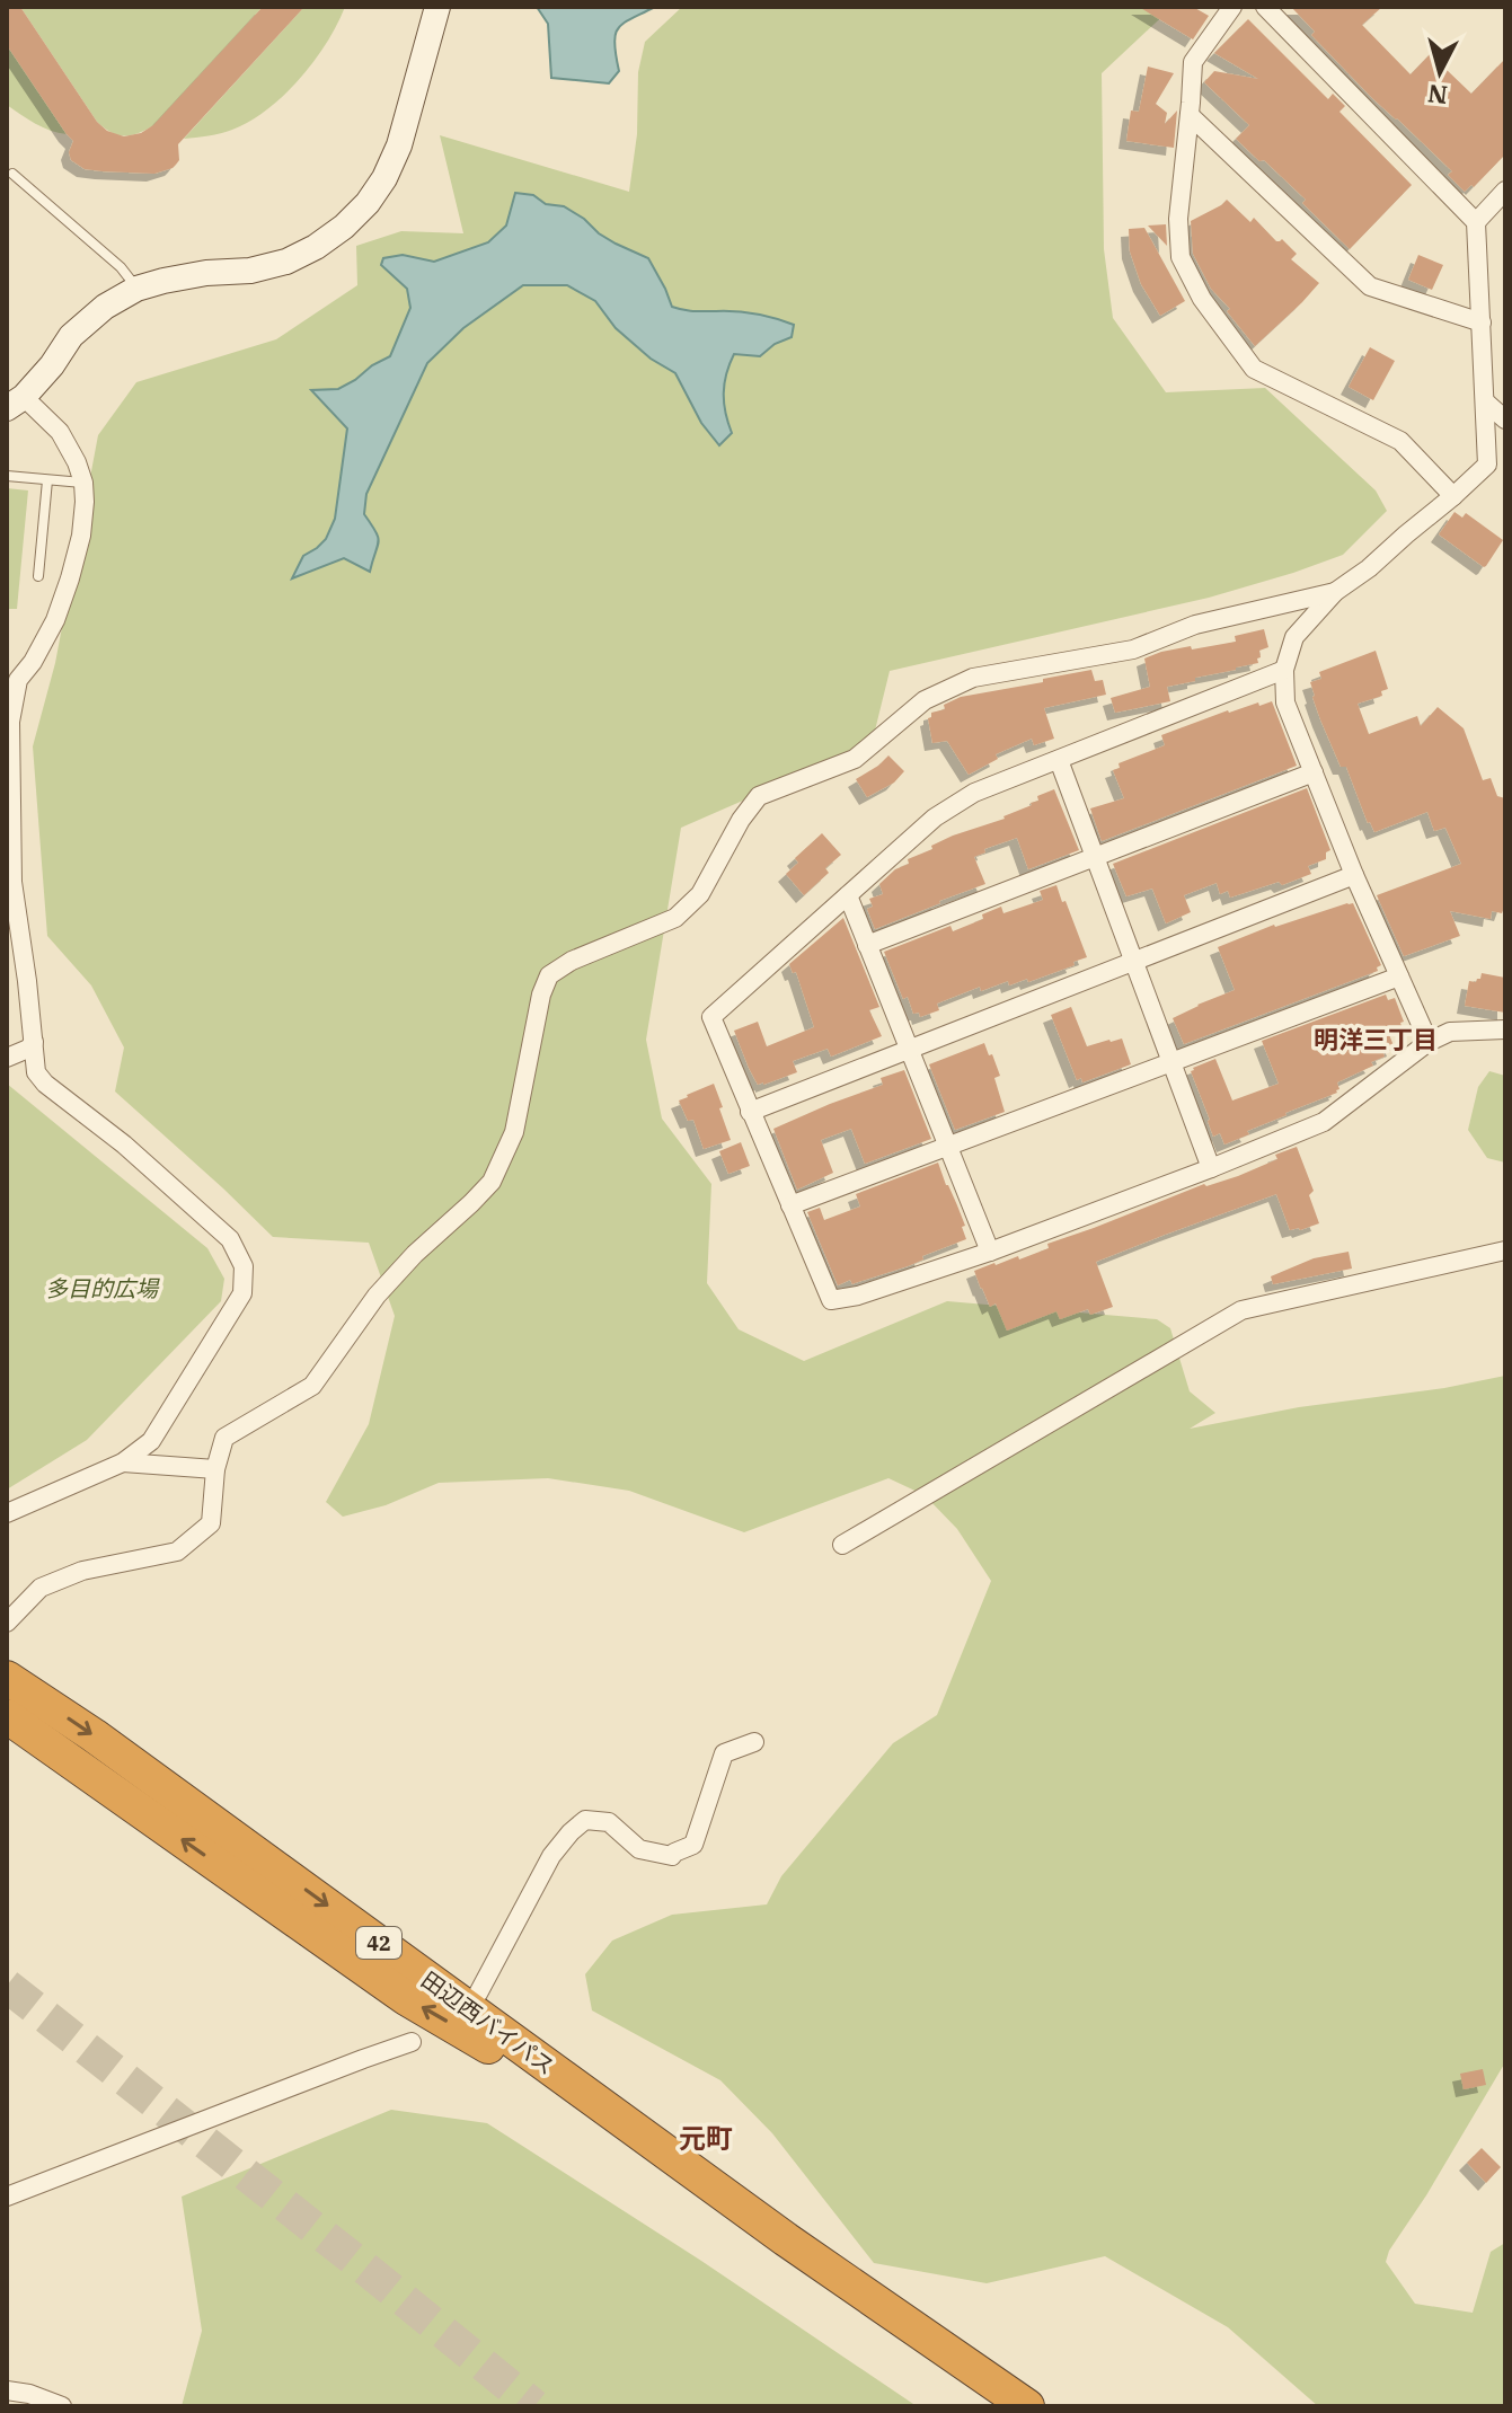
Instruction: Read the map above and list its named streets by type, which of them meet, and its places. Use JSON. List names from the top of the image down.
{
  "streets": {
    "highway": ["42", "田辺西バイパス"]
  },
  "districts": ["明洋三丁目", "元町"],
  "parks": ["多目的広場"],
  "north": "bottom"
}
